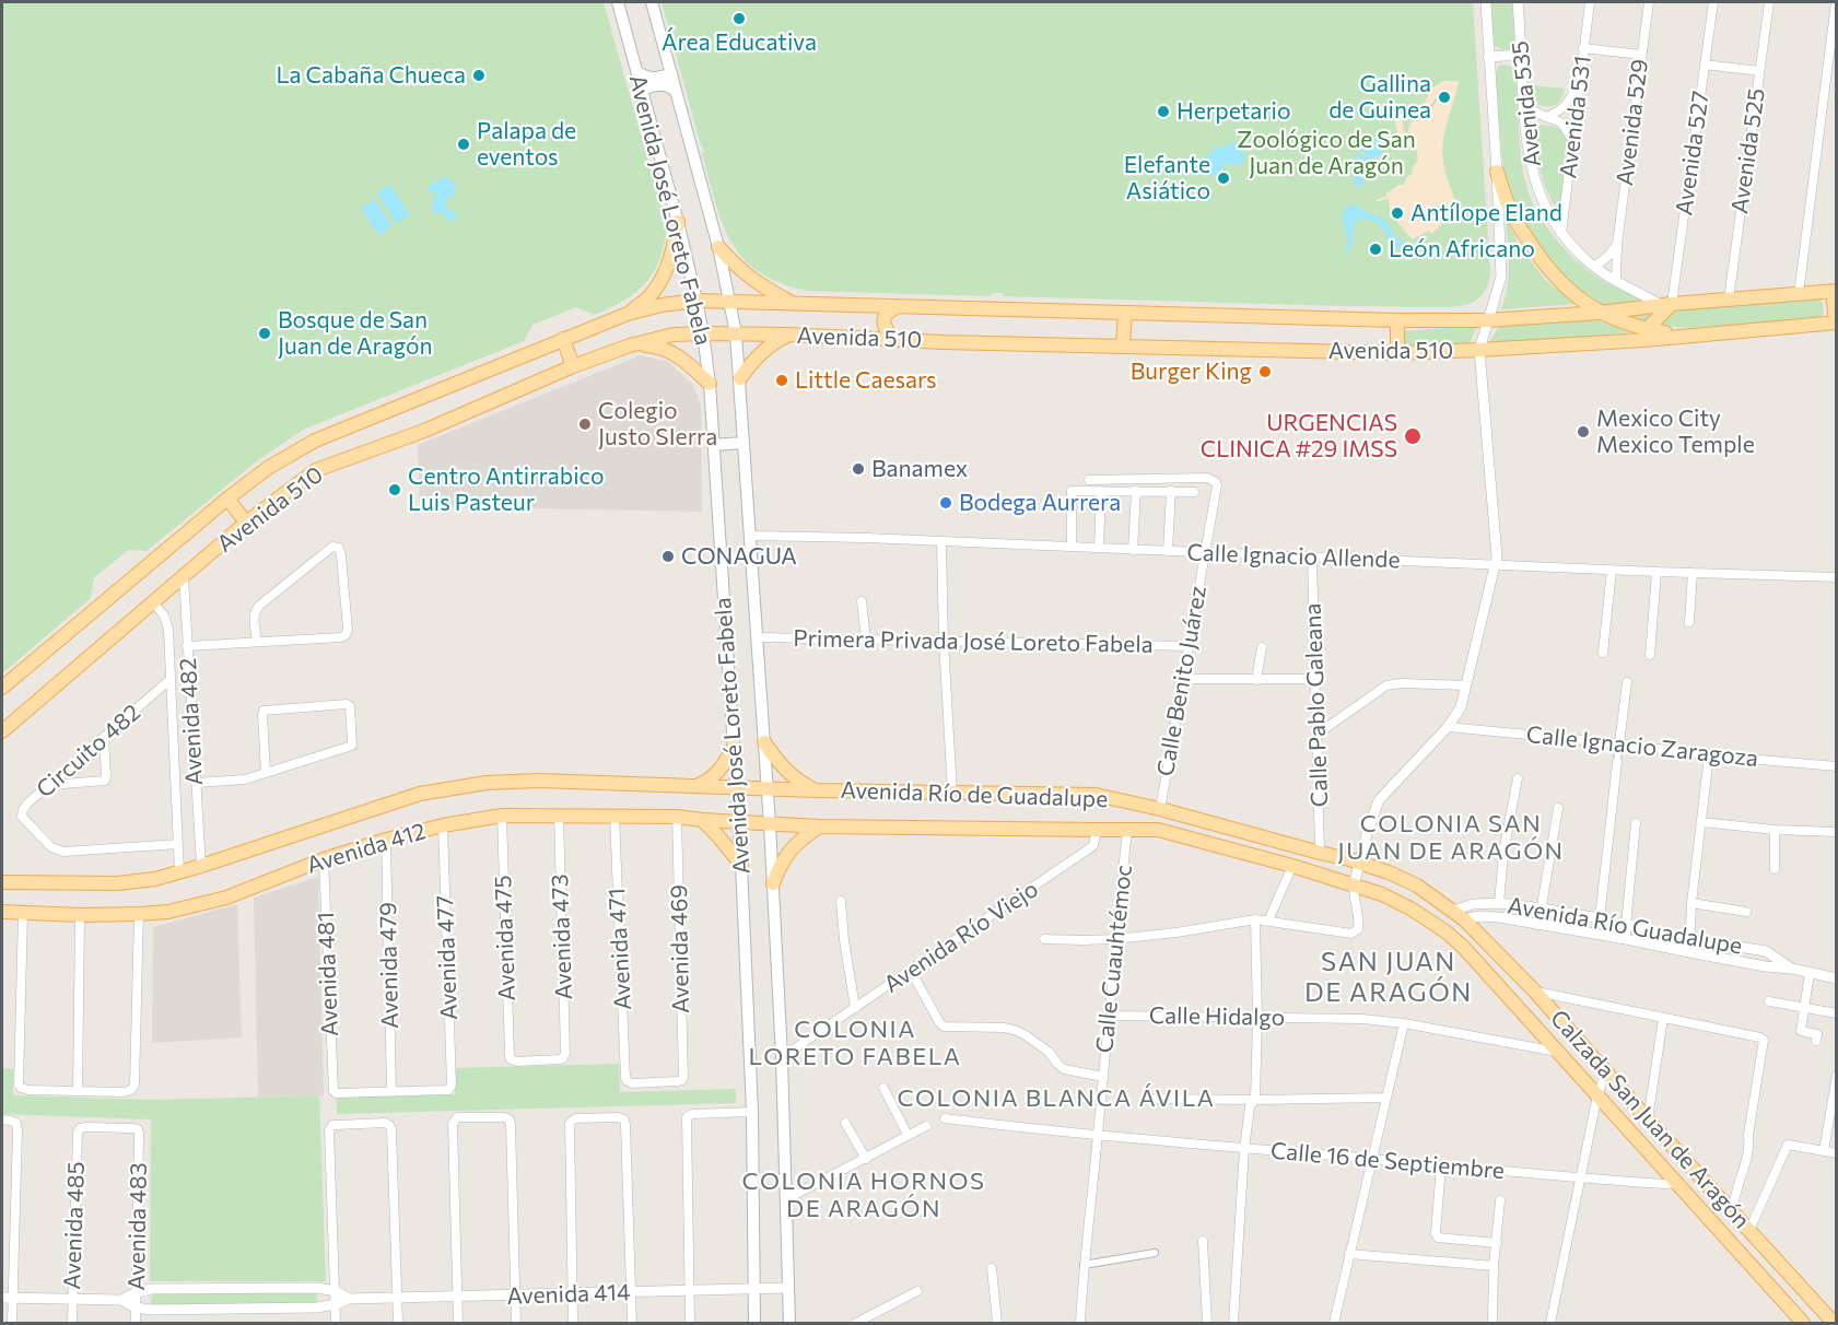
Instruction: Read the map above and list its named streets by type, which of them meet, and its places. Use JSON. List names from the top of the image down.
{
  "streets": {
    "main road": [
      "Avenida José Loreto Fabela",
      "Avenida 510",
      "Avenida Río de Guadalupe",
      "Avenida 412",
      "Calzada San Juan de Aragón"
    ],
    "street": [
      "Avenida 535",
      "Avenida 531",
      "Avenida 529",
      "Avenida 525",
      "Avenida 527",
      "Calle Ignacio Allende",
      "Primera Privada José Loreto Fabela",
      "Calle Benito Juárez",
      "Calle Pablo Galeana",
      "Avenida 482",
      "Calle Ignacio Zaragoza",
      "Circuito 482",
      "Avenida Río Guadalupe",
      "Avenida 473",
      "Avenida Río Viejo",
      "Avenida 475",
      "Avenida 471",
      "Avenida 469",
      "Avenida 477",
      "Calle Cuauhtémoc",
      "Avenida 479",
      "Avenida 481",
      "Calle Hidalgo",
      "Calle 16 de Septiembre",
      "Avenida 485",
      "Avenida 483",
      "Avenida 414"
    ]
  },
  "crossings": [
    ["Avenida 535", "Avenida 531"],
    ["Avenida 535", "Avenida 529"],
    ["Avenida 535", "Avenida 527"],
    ["Avenida 535", "Avenida 510"],
    ["Avenida 535", "Calle Ignacio Allende"],
    ["Avenida 535", "Calle Ignacio Zaragoza"],
    ["Avenida 535", "Avenida Río de Guadalupe"],
    ["Avenida 525", "Avenida 510"],
    ["Avenida 527", "Avenida 510"],
    ["Avenida José Loreto Fabela", "Avenida 510"],
    ["Avenida José Loreto Fabela", "Calle Ignacio Allende"],
    ["Avenida José Loreto Fabela", "Primera Privada José Loreto Fabela"],
    ["Avenida José Loreto Fabela", "Avenida Río de Guadalupe"],
    ["Avenida José Loreto Fabela", "Avenida 412"],
    ["Avenida José Loreto Fabela", "Avenida Río Viejo"],
    ["Avenida José Loreto Fabela", "Avenida 414"],
    ["Avenida 510", "Avenida 482"],
    ["Calle Ignacio Allende", "Calle Benito Juárez"],
    ["Calle Ignacio Allende", "Calle Pablo Galeana"],
    ["Primera Privada José Loreto Fabela", "Calle Benito Juárez"],
    ["Calle Benito Juárez", "Avenida Río de Guadalupe"],
    ["Calle Pablo Galeana", "Avenida Río de Guadalupe"],
    ["Avenida 482", "Circuito 482"],
    ["Avenida 482", "Avenida 412"],
    ["Avenida Río de Guadalupe", "Avenida 412"],
    ["Avenida Río de Guadalupe", "Avenida Río Guadalupe"],
    ["Avenida Río de Guadalupe", "Avenida Río Viejo"],
    ["Avenida Río de Guadalupe", "Calle Cuauhtémoc"],
    ["Avenida Río de Guadalupe", "Calzada San Juan de Aragón"],
    ["Avenida 412", "Avenida 473"],
    ["Avenida 412", "Avenida 475"],
    ["Avenida 412", "Avenida 471"],
    ["Avenida 412", "Avenida 469"],
    ["Avenida 412", "Avenida 477"],
    ["Avenida 412", "Avenida 479"],
    ["Avenida 412", "Avenida 481"],
    ["Avenida Río Guadalupe", "Calzada San Juan de Aragón"],
    ["Avenida 473", "Avenida 475"],
    ["Avenida 471", "Avenida 469"],
    ["Avenida 477", "Avenida 479"],
    ["Avenida 477", "Avenida 481"],
    ["Calle Cuauhtémoc", "Calle Hidalgo"],
    ["Calle Cuauhtémoc", "Calle 16 de Septiembre"],
    ["Avenida 479", "Avenida 481"],
    ["Calle Hidalgo", "Calzada San Juan de Aragón"],
    ["Calzada San Juan de Aragón", "Calle 16 de Septiembre"],
    ["Avenida 485", "Avenida 483"],
    ["Avenida 485", "Avenida 414"],
    ["Avenida 483", "Avenida 414"]
  ],
  "districts": [
    "COLONIA SAN JUAN DE ARAGÓN",
    "SAN JUAN DE ARAGÓN",
    "COLONIA LORETO FABELA",
    "COLONIA BLANCA ÁVILA",
    "COLONIA HORNOS DE ARAGÓN"
  ],
  "parks": ["Zoológico de San Juan de Aragón"],
  "places": [
    "Área Educativa",
    "La Cabaña Chueca",
    "Gallina de Guinea",
    "Herpetario",
    "Palapa de eventos",
    "Elefante Asiático",
    "Antílope Eland",
    "León Africano",
    "Bosque de San Juan de Aragón",
    "Burger King",
    "Little Caesars",
    "Colegio Justo SIerra",
    "Mexico City Mexico Temple",
    "URGENCIAS CLINICA #29 IMSS",
    "Banamex",
    "Centro Antirrabico Luis Pasteur",
    "Bodega Aurrera",
    "CONAGUA"
  ]
}
